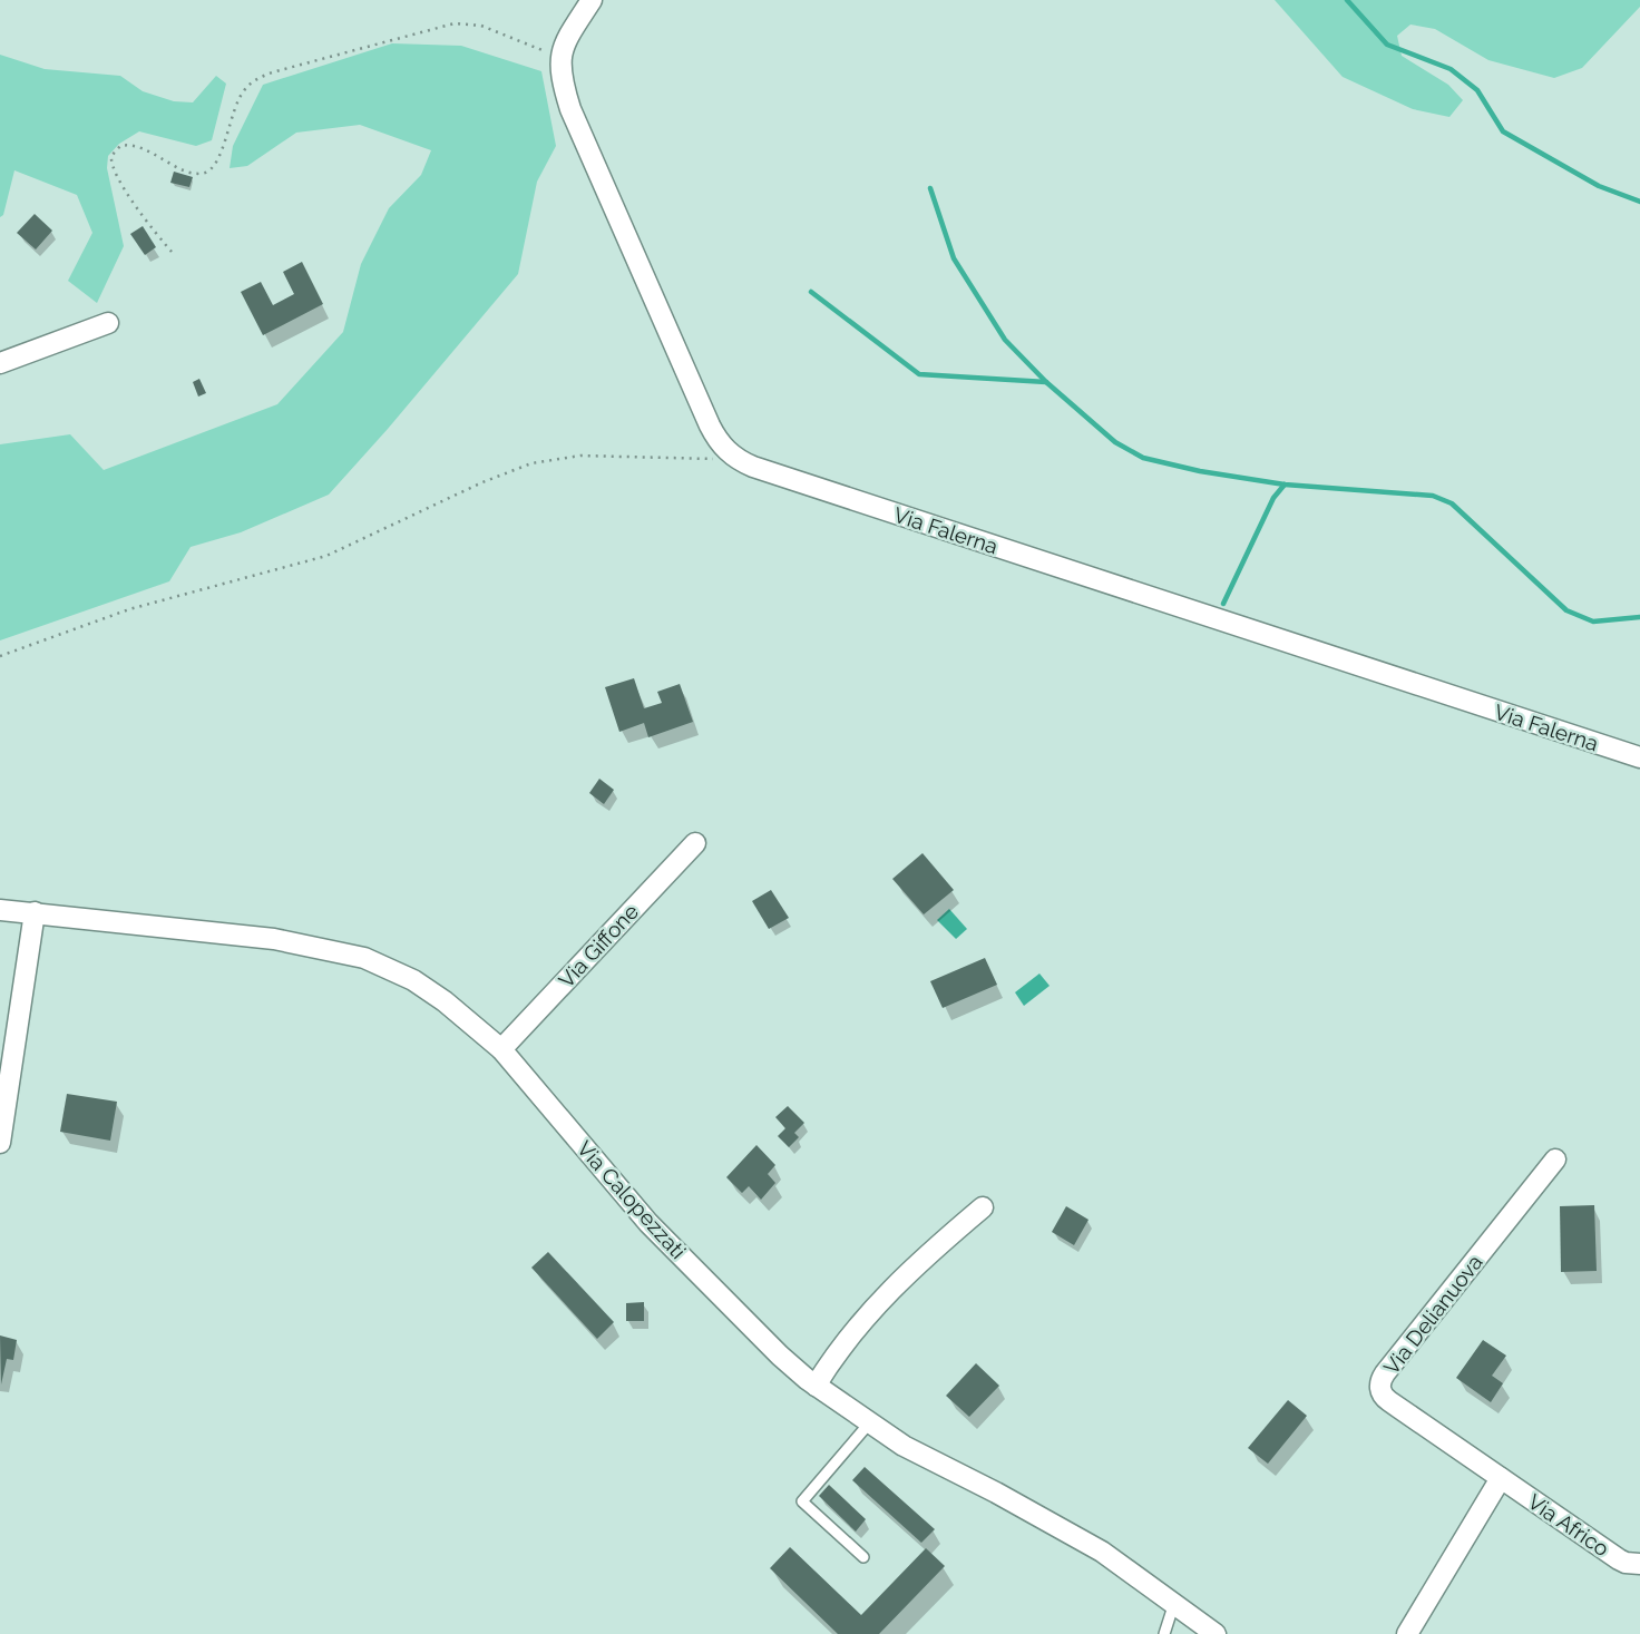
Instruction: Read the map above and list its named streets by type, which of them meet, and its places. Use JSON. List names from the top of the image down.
{
  "streets": {
    "street": [
      "Via Falerna",
      "Via Giffone",
      "Via Calopezzati",
      "Via Delianuova",
      "Via Africo"
    ]
  },
  "crossings": [
    ["Via Giffone", "Via Calopezzati"],
    ["Via Delianuova", "Via Africo"]
  ]
}
